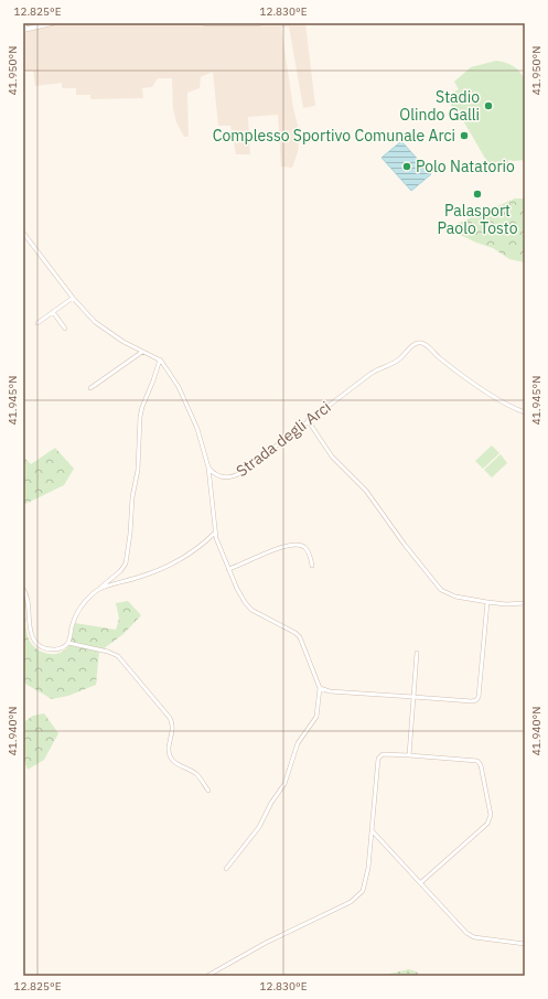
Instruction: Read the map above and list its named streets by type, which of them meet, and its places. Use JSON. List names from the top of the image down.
{
  "streets": {
    "street": ["Strada degli Arci"]
  },
  "places": [
    "Stadio Olindo Galli",
    "Complesso Sportivo Comunale Arci",
    "Polo Natatorio",
    "Palasport Paolo Tosto"
  ],
  "coordinates": [
    "12.825°E",
    "12.830°E",
    "41.950°N",
    "41.945°N",
    "41.940°N"
  ]
}
